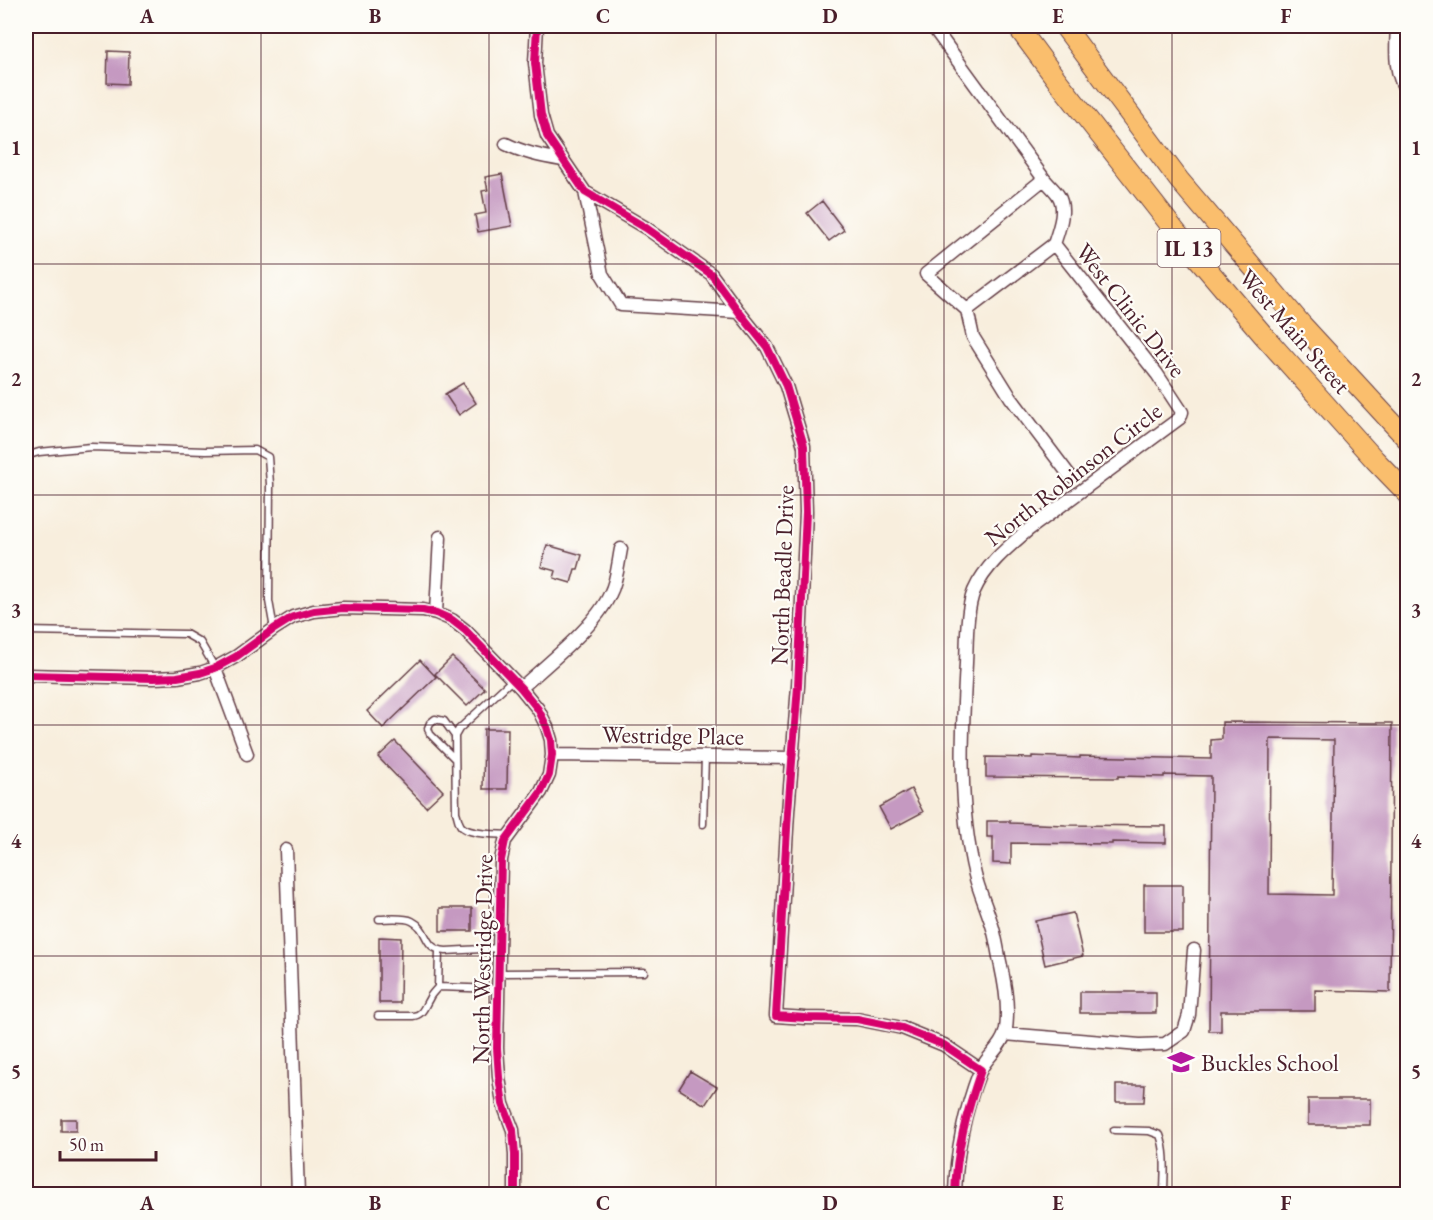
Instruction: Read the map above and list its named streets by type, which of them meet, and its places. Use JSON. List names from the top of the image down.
{
  "streets": {
    "highway": ["IL 13", "West Main Street"],
    "street": [
      "West Clinic Drive",
      "North Robinson Circle",
      "North Beadle Drive",
      "Westridge Place",
      "North Westridge Drive"
    ]
  },
  "crossings": [
    ["West Clinic Drive", "North Robinson Circle"],
    ["North Beadle Drive", "Westridge Place"],
    ["Westridge Place", "North Westridge Drive"]
  ],
  "places": {
    "school or university": ["Buckles School"]
  },
  "scale_bar": "50 m",
  "grid": {
    "columns": [
      "A",
      "B",
      "C",
      "D",
      "E",
      "F"
    ],
    "rows": [
      "1",
      "2",
      "3",
      "4",
      "5"
    ]
  }
}
